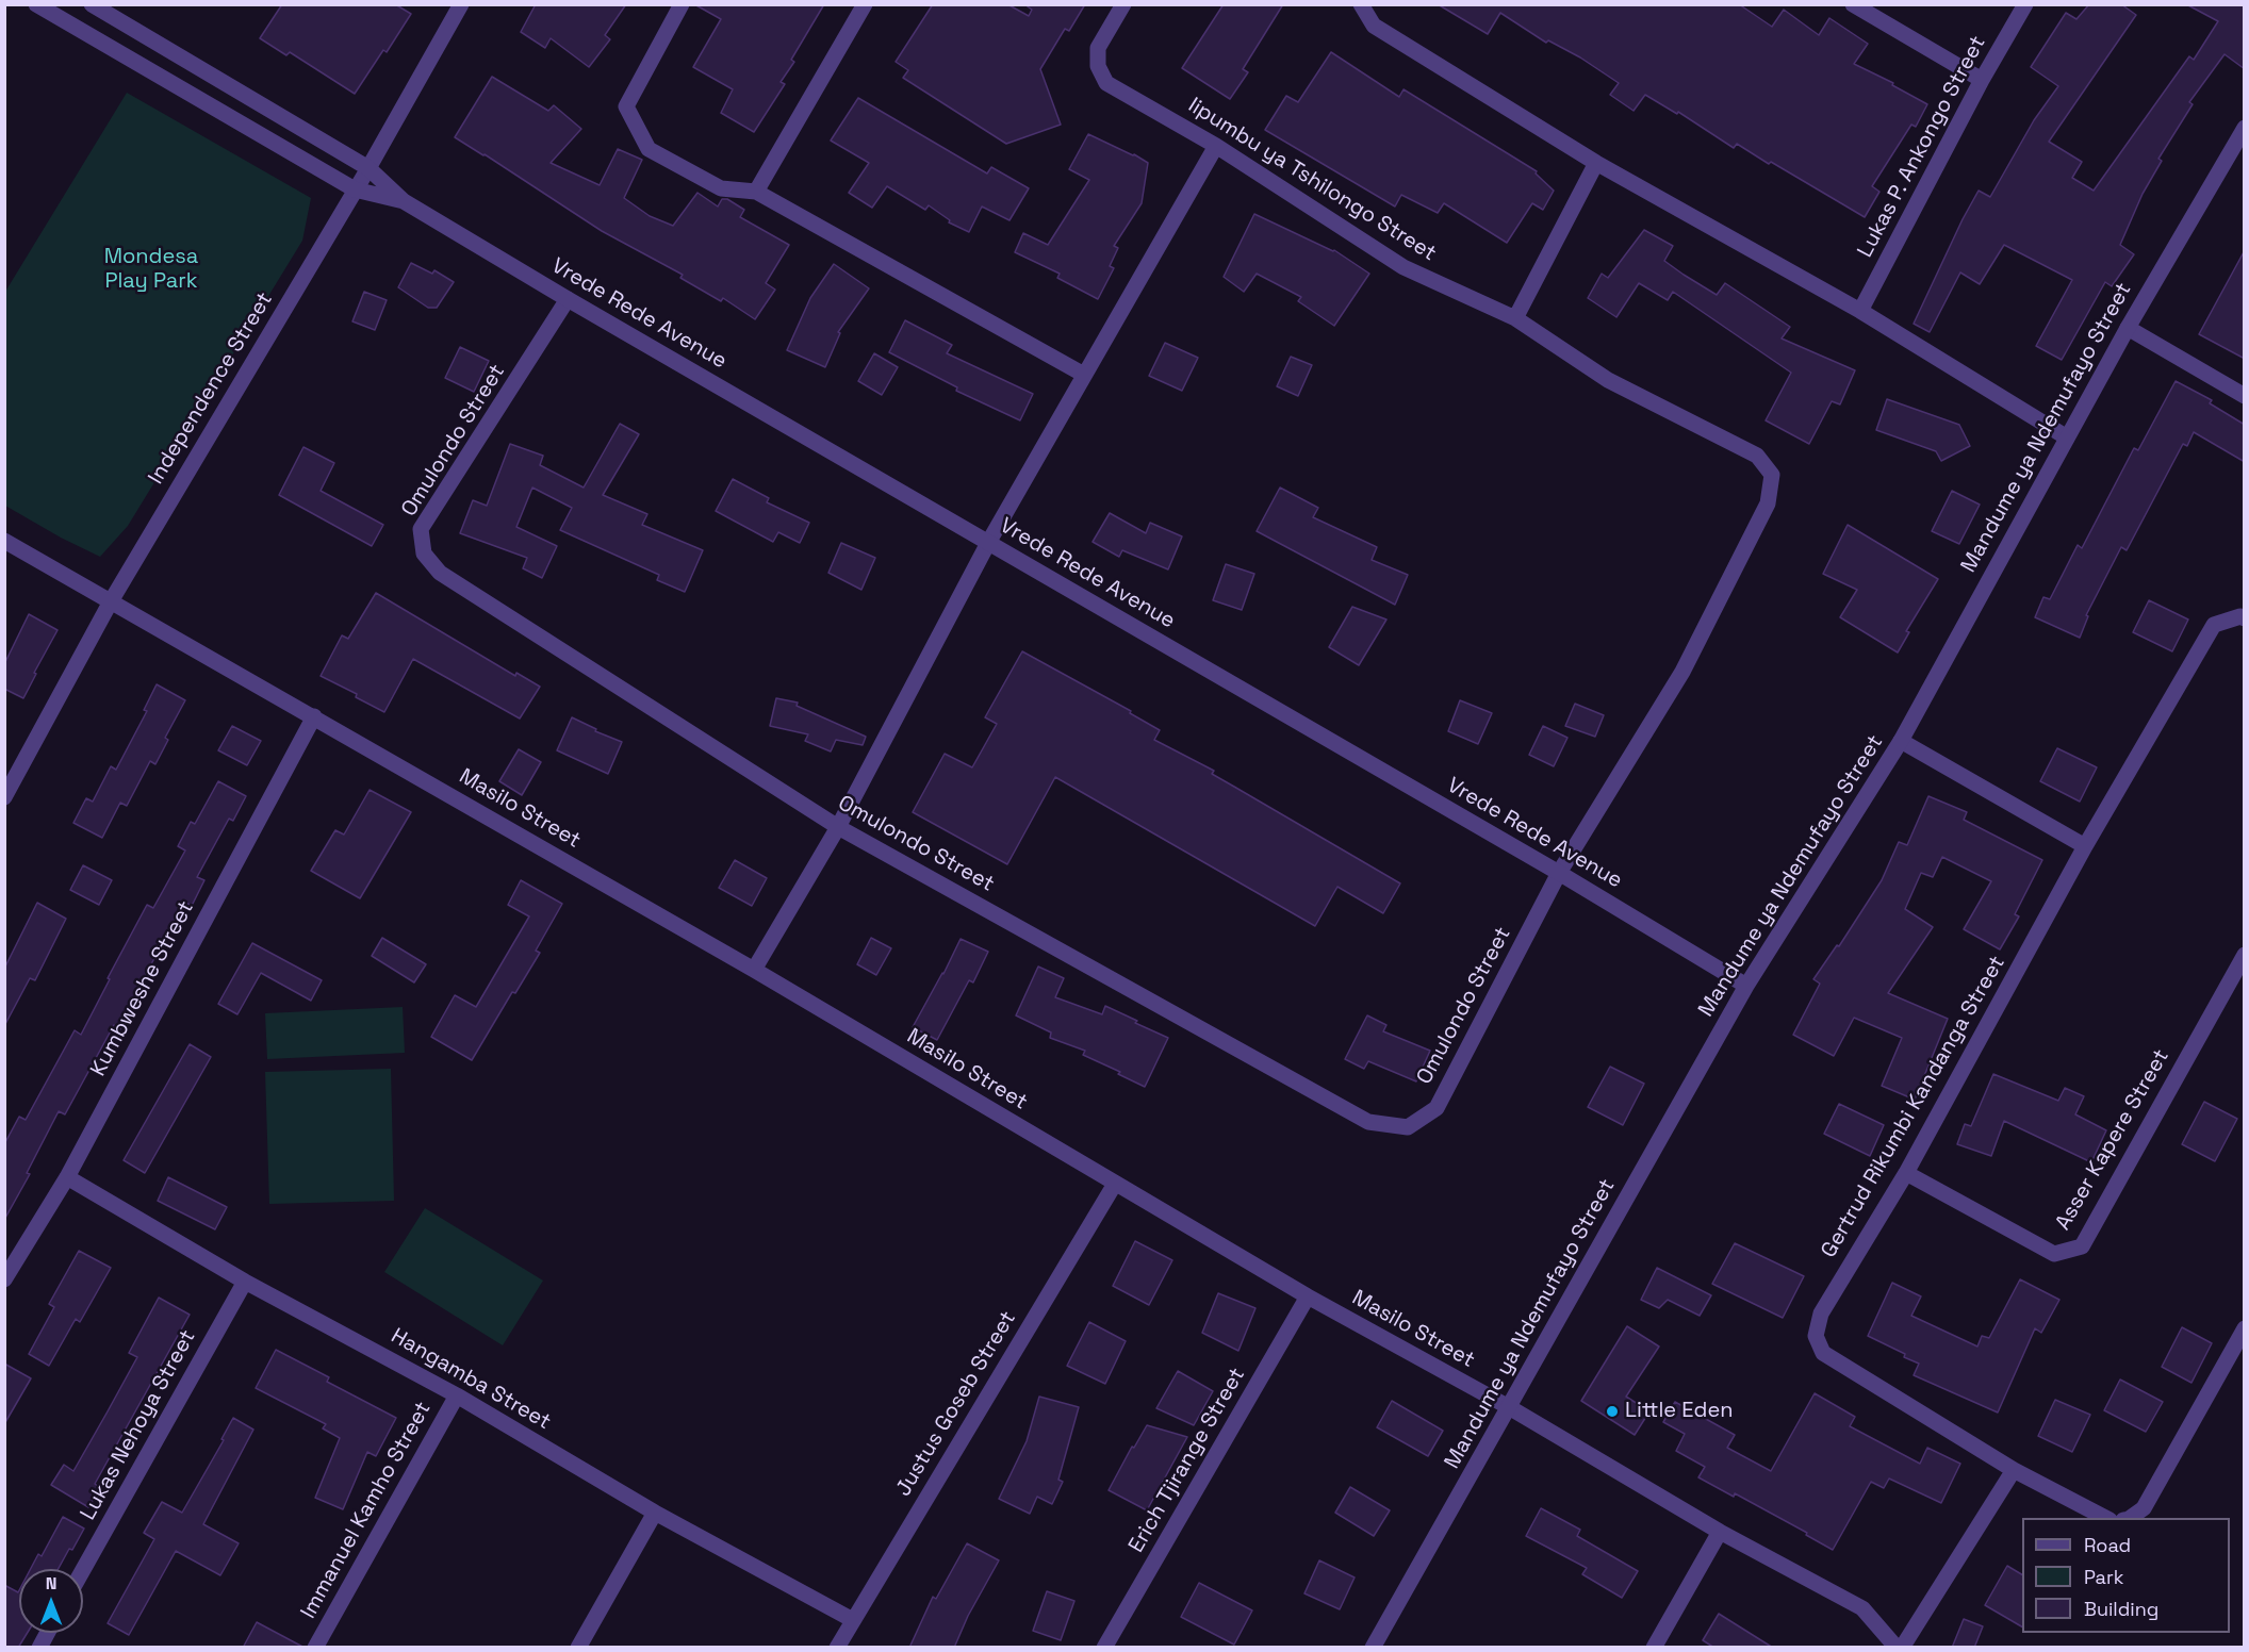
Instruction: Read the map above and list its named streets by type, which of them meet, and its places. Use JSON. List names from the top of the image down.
{
  "streets": {
    "street": [
      "Lukas P. Ankongo Street",
      "Iipumbu ya Tshilongo Street",
      "Vrede Rede Avenue",
      "Independence Street",
      "Mandume ya Ndemufayo Street",
      "Omulondo Street",
      "Masilo Street",
      "Kumbweshe Street",
      "Gertrud Rikumbi Kandanga Street",
      "Asser Kapere Street",
      "Hangamba Street",
      "Justus Goseb Street",
      "Lukas Nehoya Street",
      "Erich Tjirange Street",
      "Immanuel Kamho Street"
    ]
  },
  "crossings": [
    ["Iipumbu ya Tshilongo Street", "Vrede Rede Avenue"],
    ["Iipumbu ya Tshilongo Street", "Omulondo Street"],
    ["Vrede Rede Avenue", "Independence Street"],
    ["Vrede Rede Avenue", "Mandume ya Ndemufayo Street"],
    ["Vrede Rede Avenue", "Omulondo Street"],
    ["Independence Street", "Masilo Street"],
    ["Mandume ya Ndemufayo Street", "Masilo Street"],
    ["Masilo Street", "Kumbweshe Street"],
    ["Masilo Street", "Justus Goseb Street"],
    ["Masilo Street", "Erich Tjirange Street"],
    ["Kumbweshe Street", "Hangamba Street"],
    ["Gertrud Rikumbi Kandanga Street", "Asser Kapere Street"],
    ["Hangamba Street", "Justus Goseb Street"],
    ["Hangamba Street", "Lukas Nehoya Street"],
    ["Hangamba Street", "Immanuel Kamho Street"]
  ],
  "parks": ["Mondesa Play Park"],
  "places": ["Little Eden"],
  "legend": ["Road", "Park", "Building"],
  "north": "top"
}
